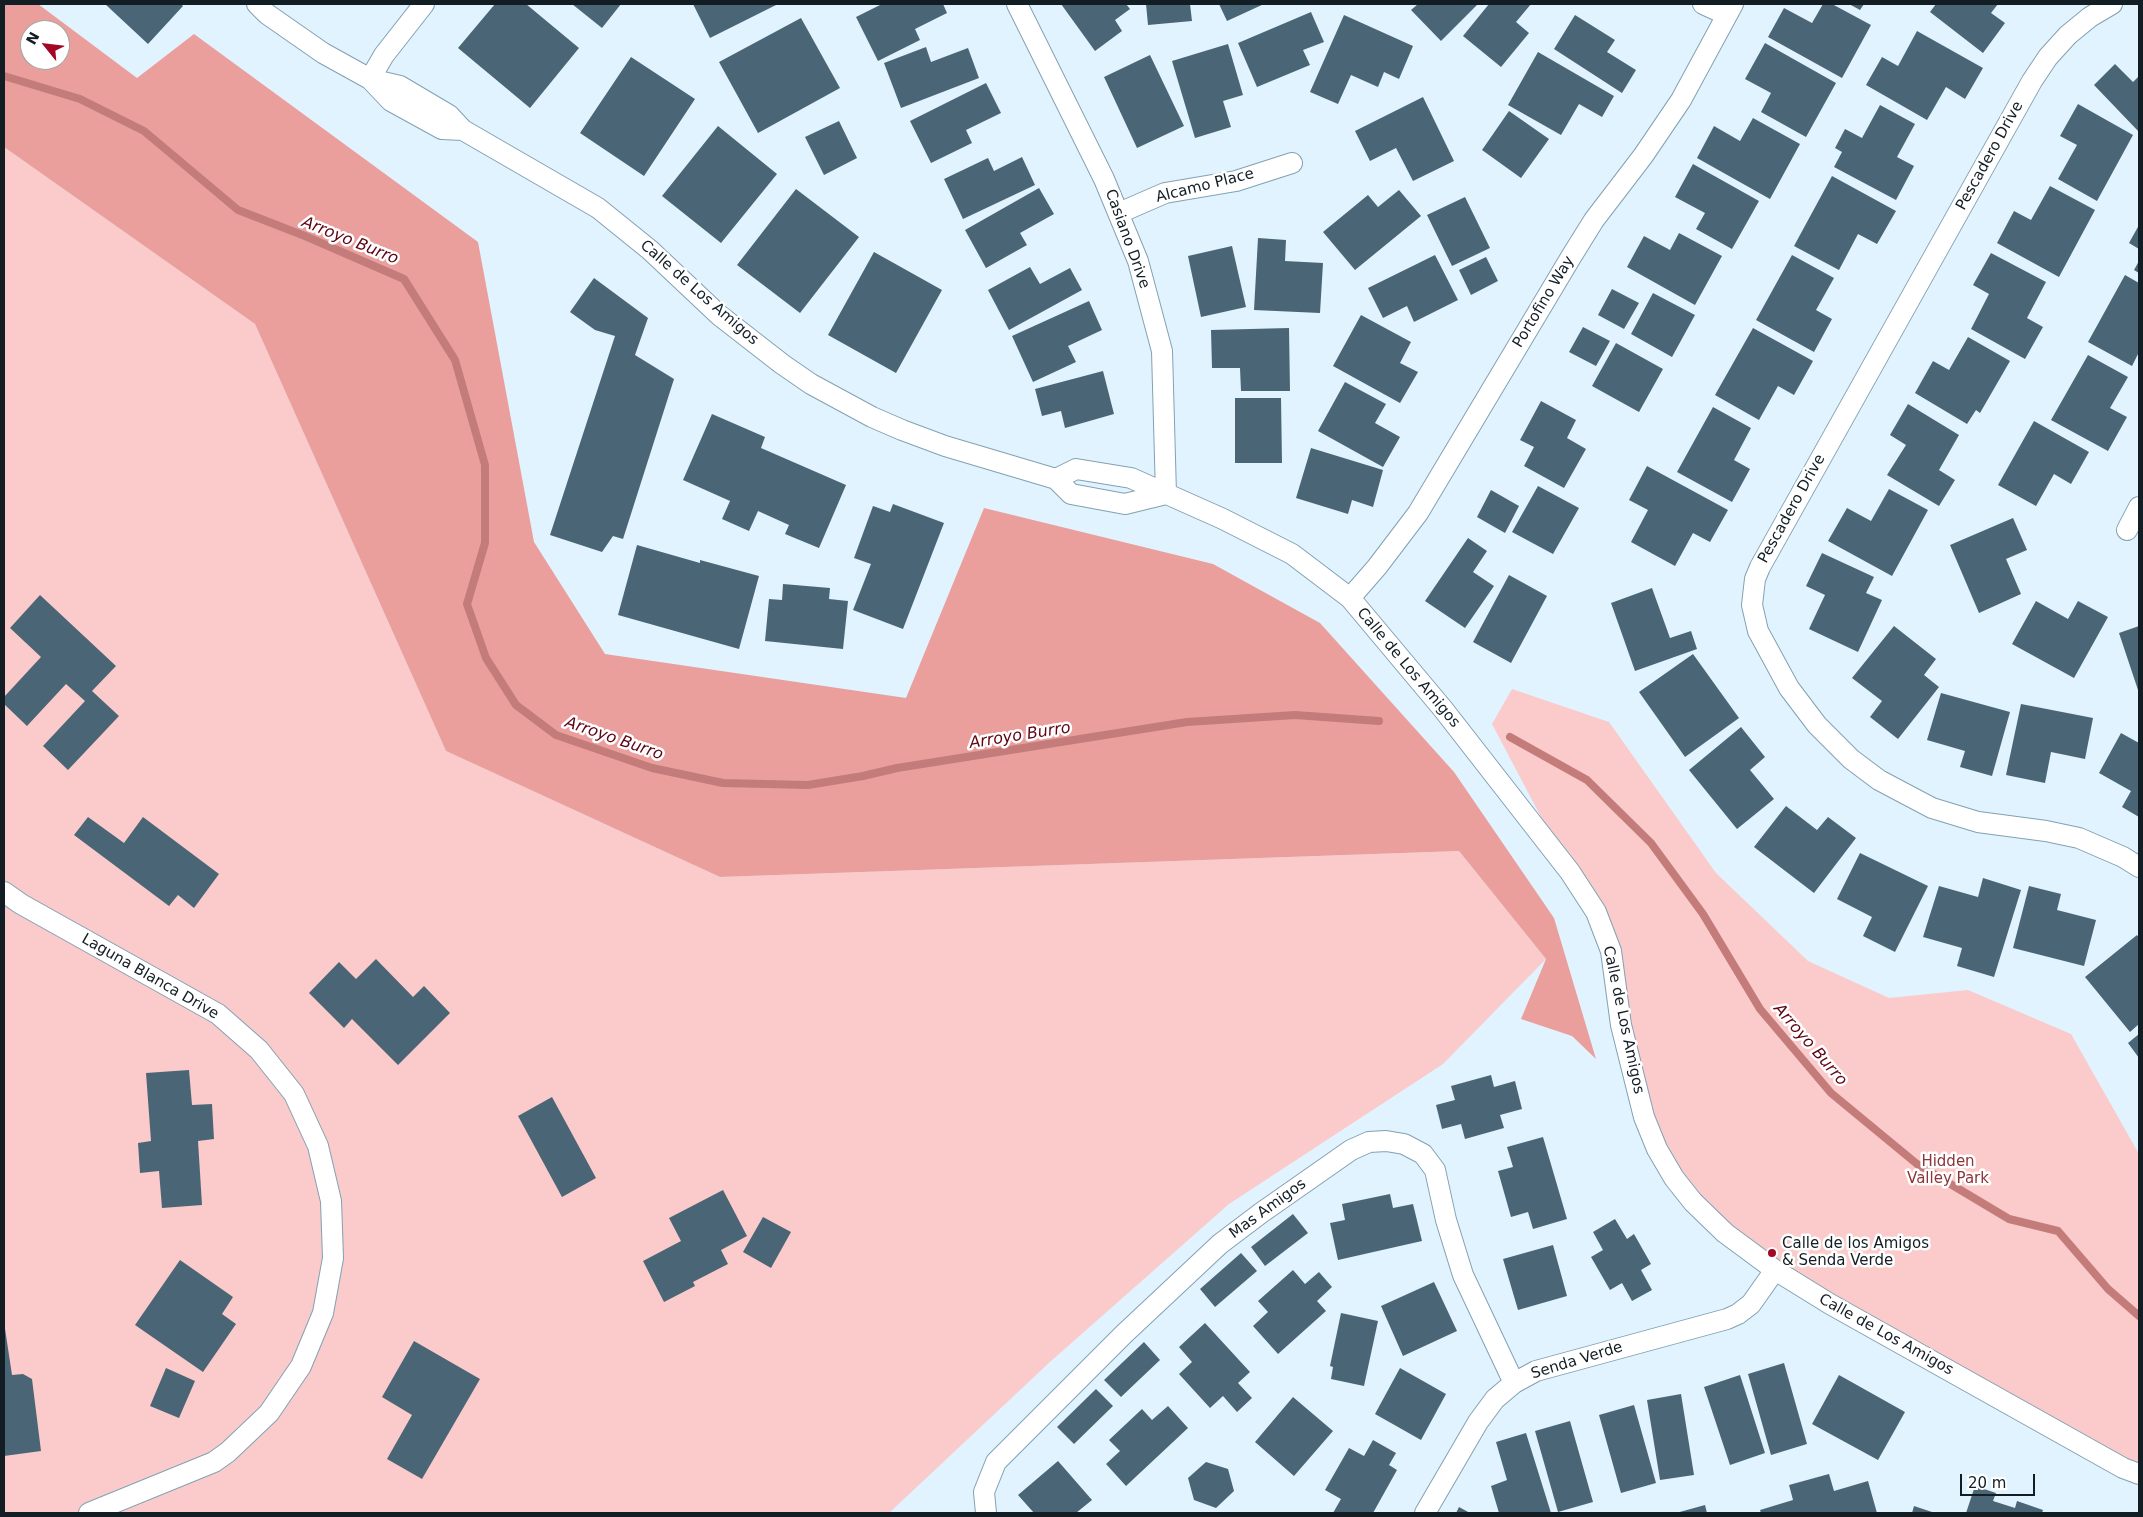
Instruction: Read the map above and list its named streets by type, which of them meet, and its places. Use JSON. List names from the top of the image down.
{
  "streets": {
    "street": [
      "Pescadero Drive",
      "Alcamo Place",
      "Casiano Drive",
      "Calle de Los Amigos",
      "Portofino Way",
      "Laguna Blanca Drive",
      "Mas Amigos",
      "Senda Verde"
    ]
  },
  "crossings": [
    ["Alcamo Place", "Casiano Drive"],
    ["Casiano Drive", "Calle de Los Amigos"],
    ["Calle de Los Amigos", "Portofino Way"],
    ["Calle de Los Amigos", "Senda Verde"],
    ["Mas Amigos", "Senda Verde"]
  ],
  "water": ["Arroyo Burro"],
  "parks": ["Hidden Valley Park"],
  "places": ["Calle de los Amigos & Senda Verde"],
  "scale_bar": "20 m",
  "north": "top left"
}
